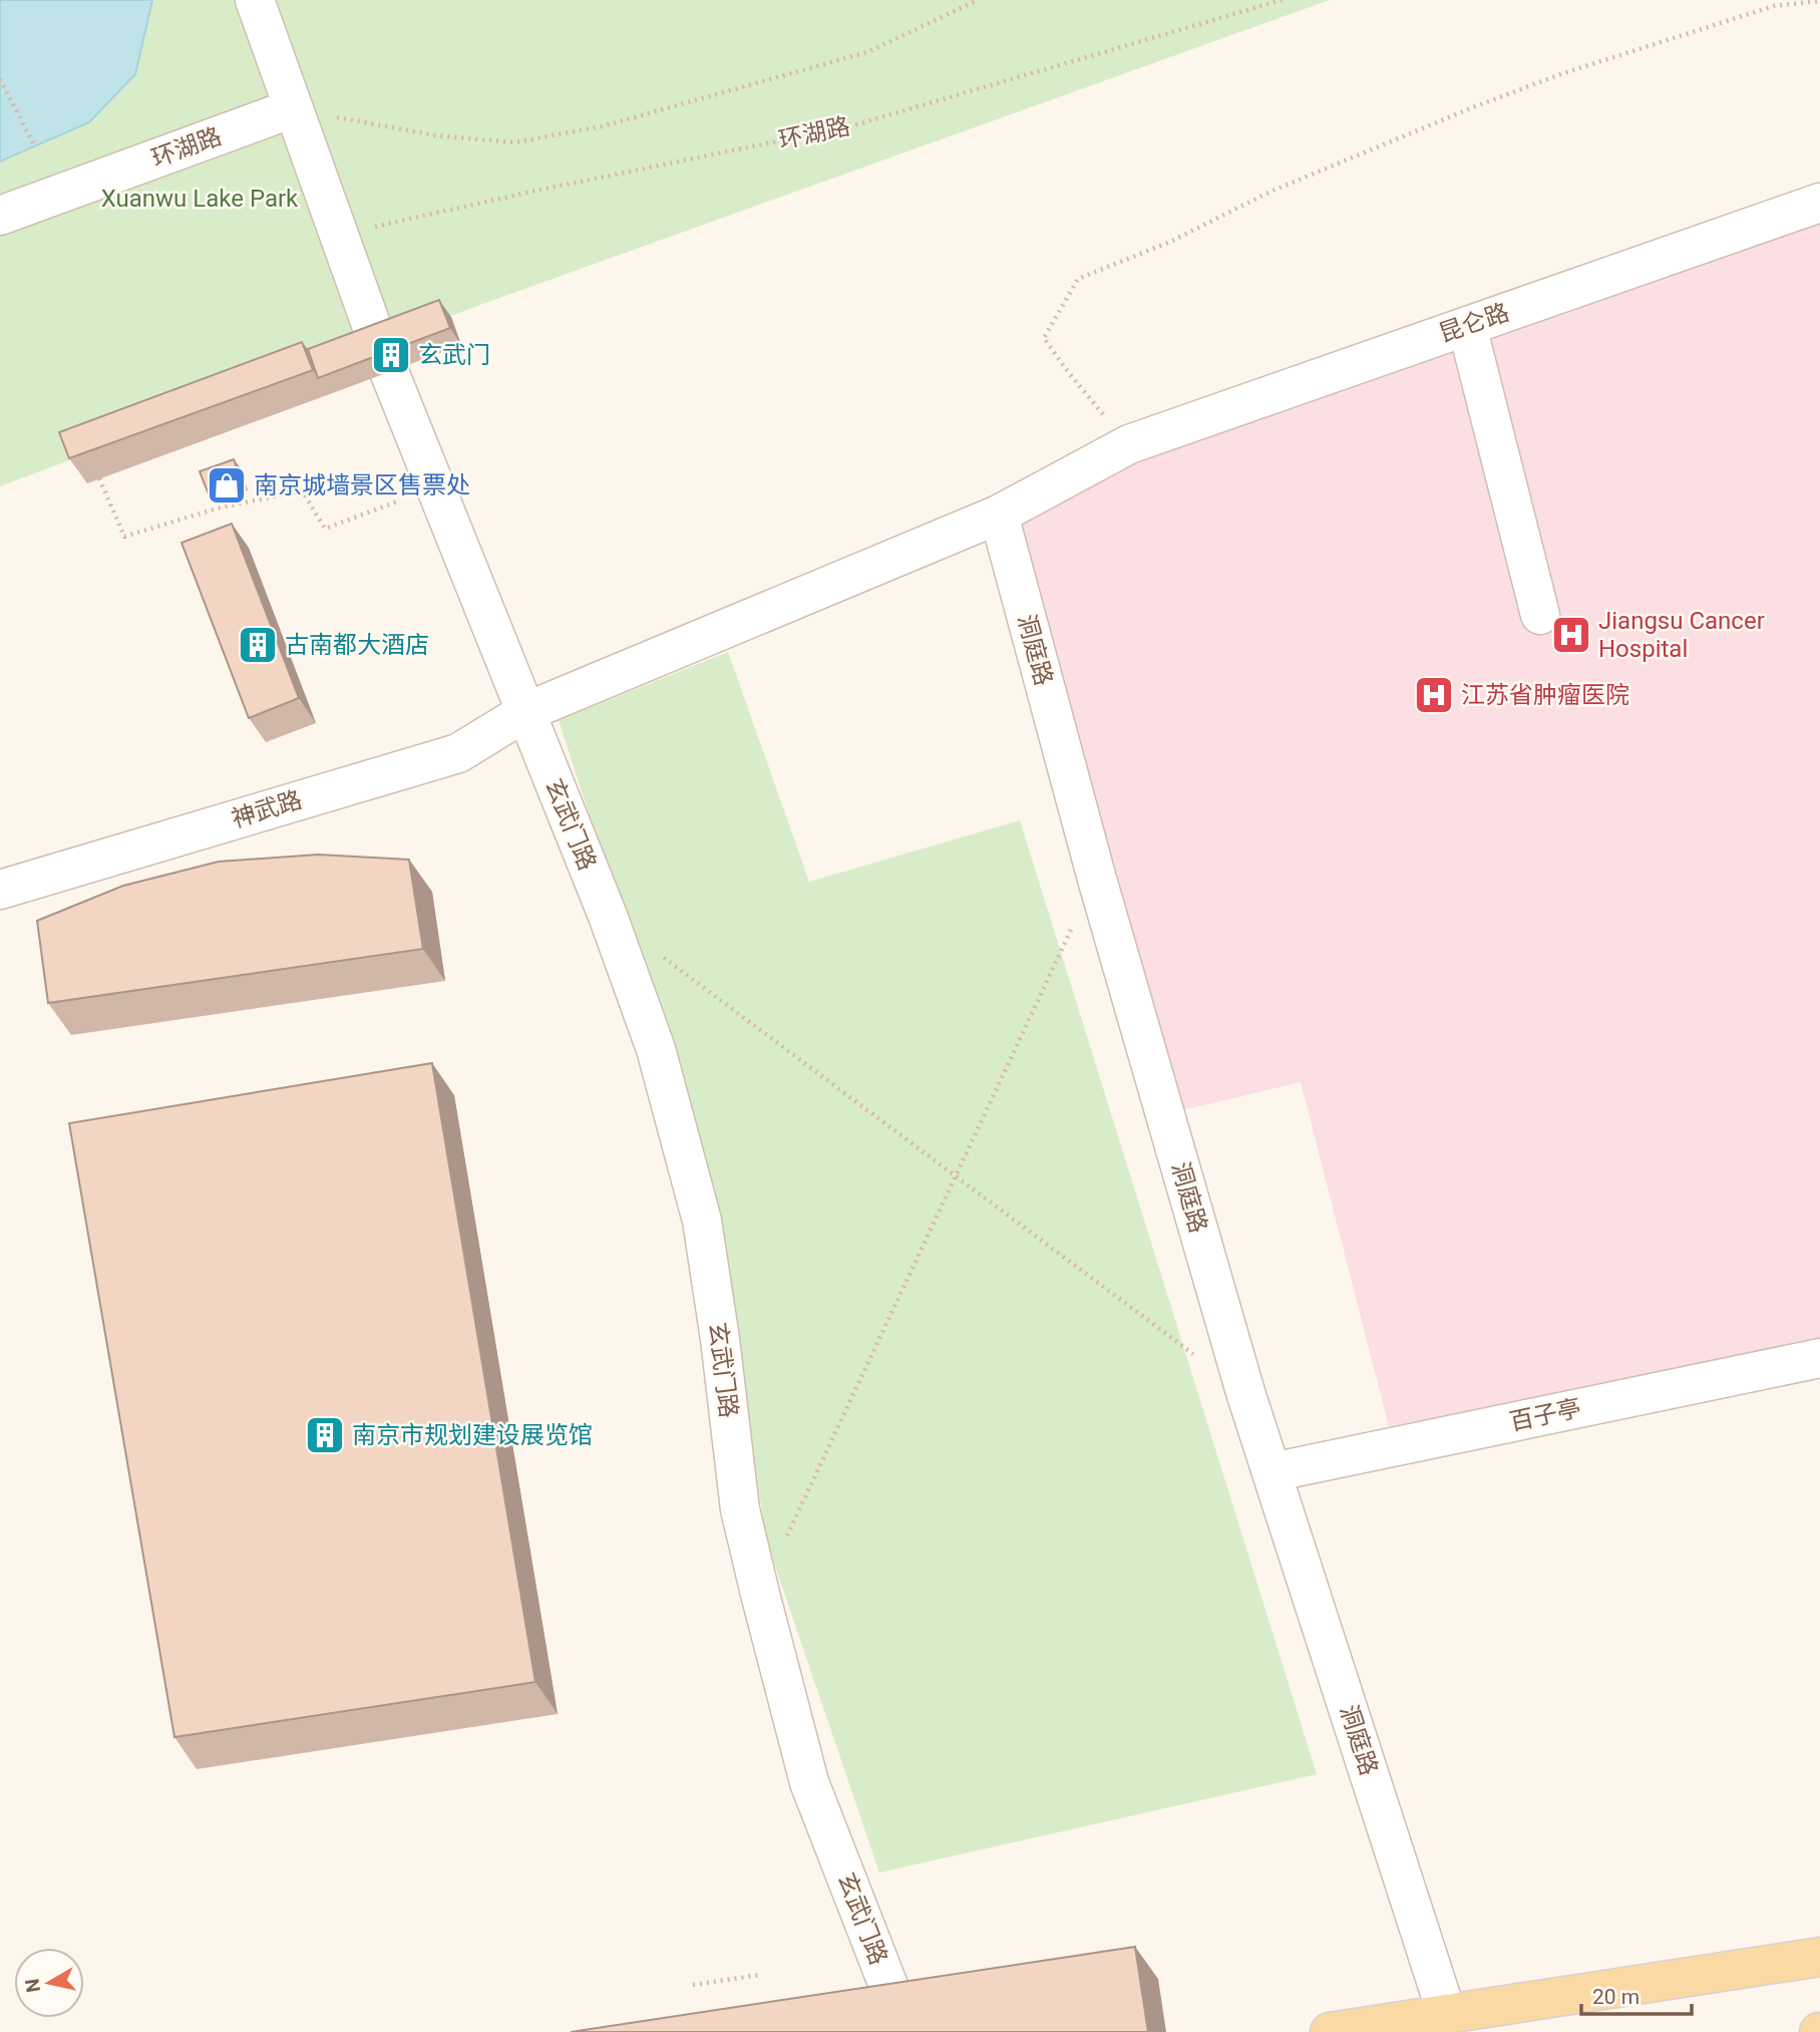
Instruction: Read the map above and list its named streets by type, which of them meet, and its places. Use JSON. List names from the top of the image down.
{
  "streets": {
    "street": [
      "环湖路",
      "昆仑路",
      "洞庭路",
      "神武路",
      "玄武门路",
      "百子亭"
    ]
  },
  "crossings": [
    ["环湖路", "玄武门路"],
    ["洞庭路", "神武路"],
    ["洞庭路", "百子亭"],
    ["神武路", "玄武门路"]
  ],
  "parks": ["Xuanwu Lake Park"],
  "places": {
    "building": ["玄武门", "古南都大酒店", "南京市规划建设展览馆"],
    "shop": ["南京城墙景区售票处"],
    "hospital": ["Jiangsu Cancer Hospital", "江苏省肿瘤医院"]
  },
  "scale_bar": "20 m",
  "north": "left"
}
